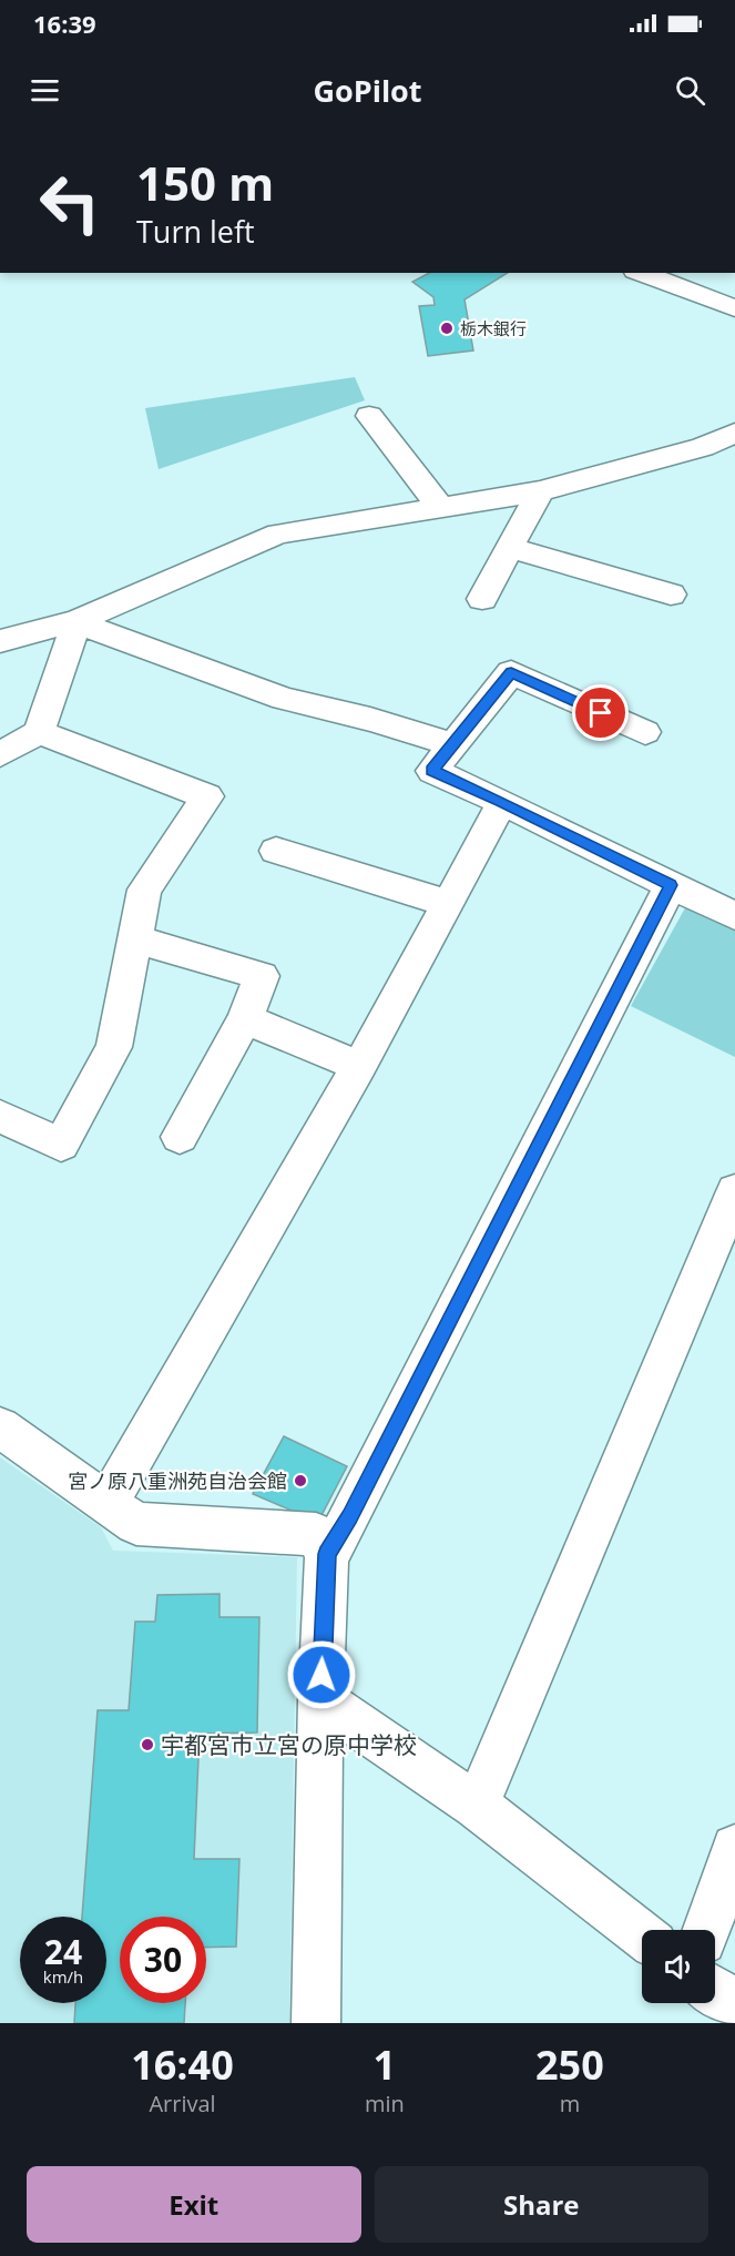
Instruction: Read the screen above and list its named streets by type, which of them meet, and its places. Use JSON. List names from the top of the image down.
{
  "places": ["栃木銀行", "宮ノ原八重洲苑自治会館", "宇都宮市立宮の原中学校"],
  "page": {
    "status": "16:39",
    "header": "GoPilot",
    "turn": ["150 m", "Turn left"],
    "speed": "24 km/h",
    "limit": "30",
    "eta": [
      "16:40",
      "Arrival",
      "1",
      "min",
      "250",
      "m"
    ],
    "buttons": ["Exit", "Share"]
  }
}
